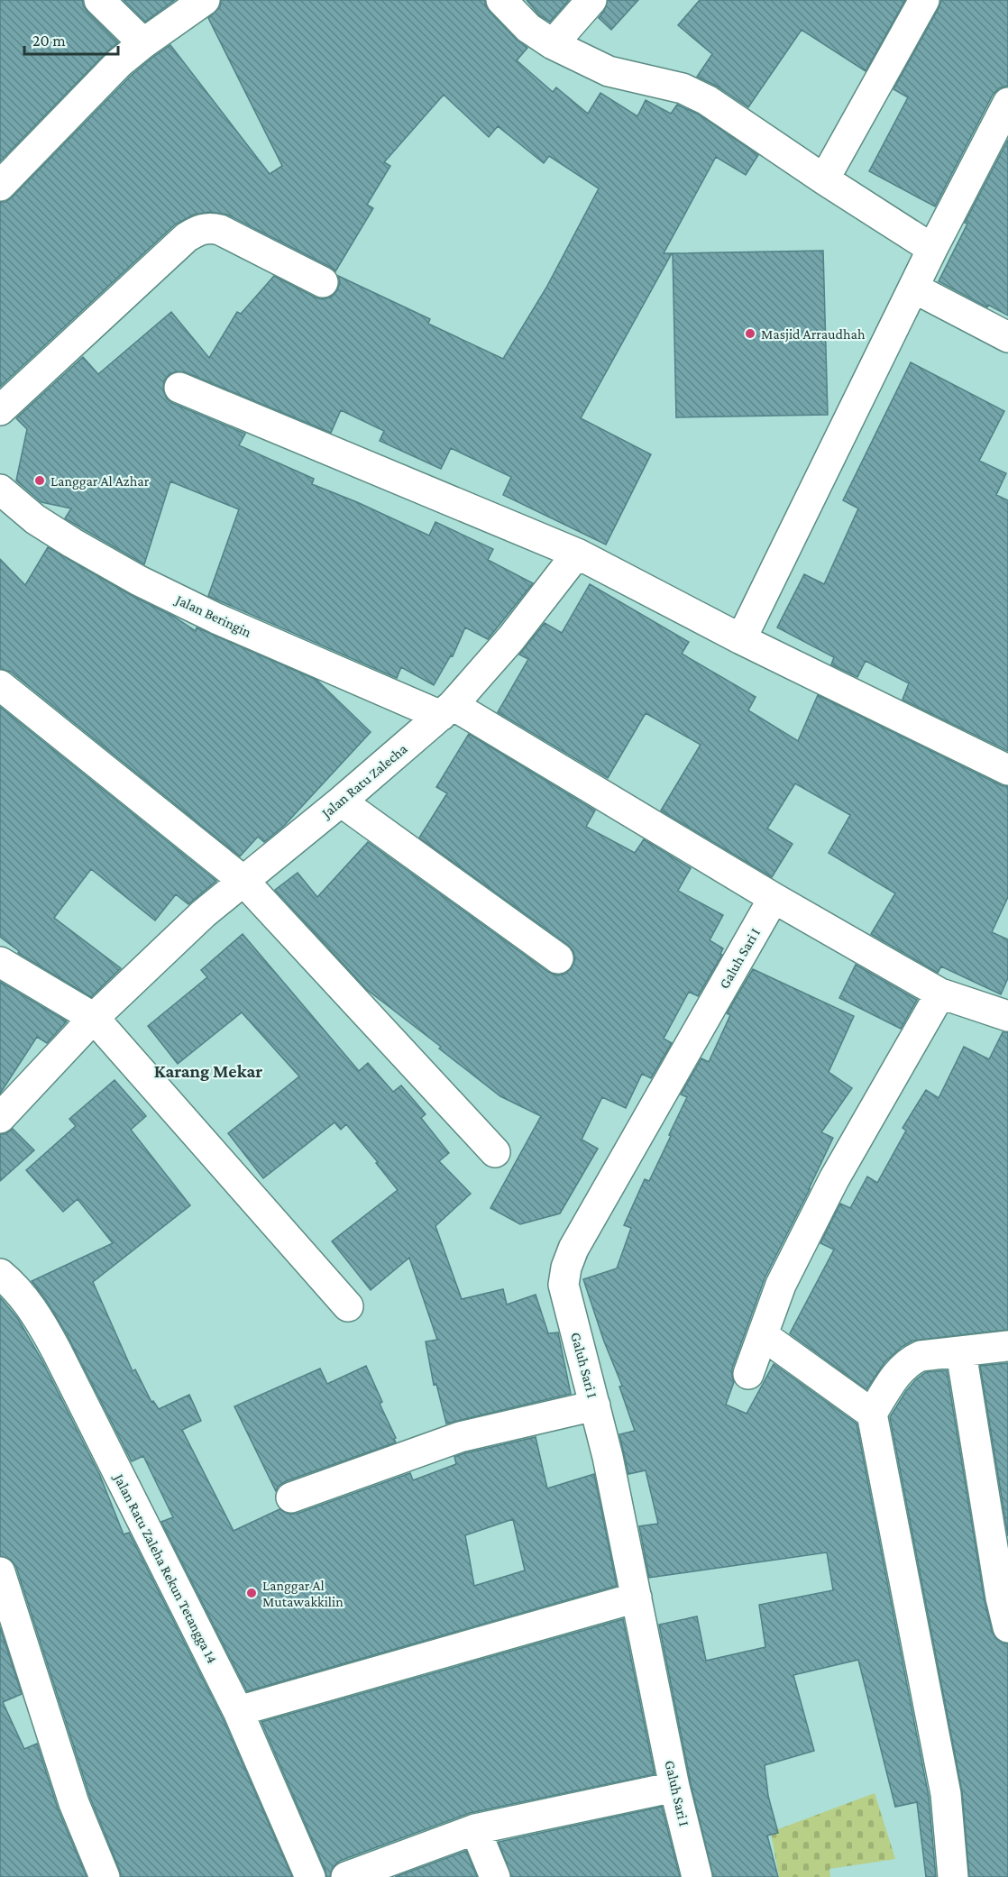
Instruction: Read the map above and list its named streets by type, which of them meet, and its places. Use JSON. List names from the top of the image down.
{
  "streets": {
    "street": [
      "Jalan Beringin",
      "Jalan Ratu Zalecha",
      "Galuh Sari I",
      "Jalan Ratu Zaleha Rekun Tetangga 14"
    ]
  },
  "crossings": [
    ["Jalan Beringin", "Jalan Ratu Zalecha"],
    ["Jalan Beringin", "Galuh Sari I"]
  ],
  "districts": ["Karang Mekar"],
  "places": ["Masjid Arraudhah", "Langgar Al Azhar", "Langgar Al Mutawakkilin"],
  "scale_bar": "20 m"
}
